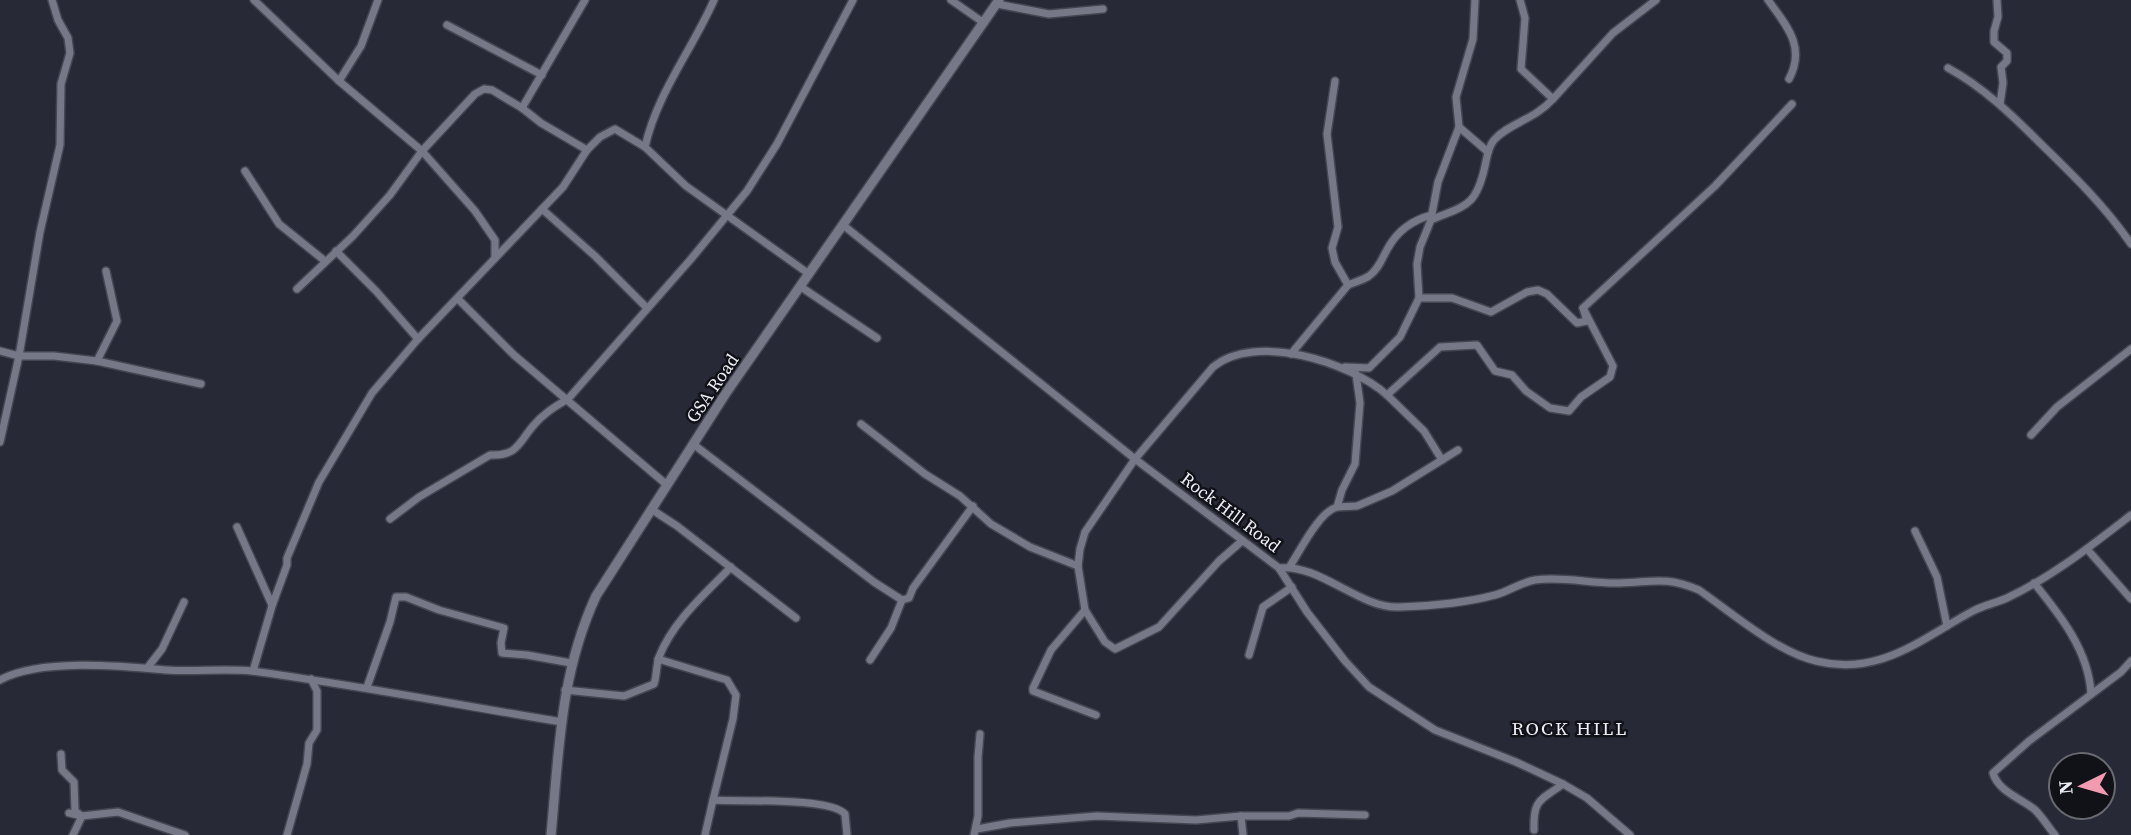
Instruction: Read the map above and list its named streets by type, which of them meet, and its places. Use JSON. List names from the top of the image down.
{
  "streets": {
    "street": ["GSA Road", "Rock Hill Road"]
  },
  "crossings": [
    ["GSA Road", "Rock Hill Road"]
  ],
  "districts": ["ROCK HILL"],
  "north": "left"
}
